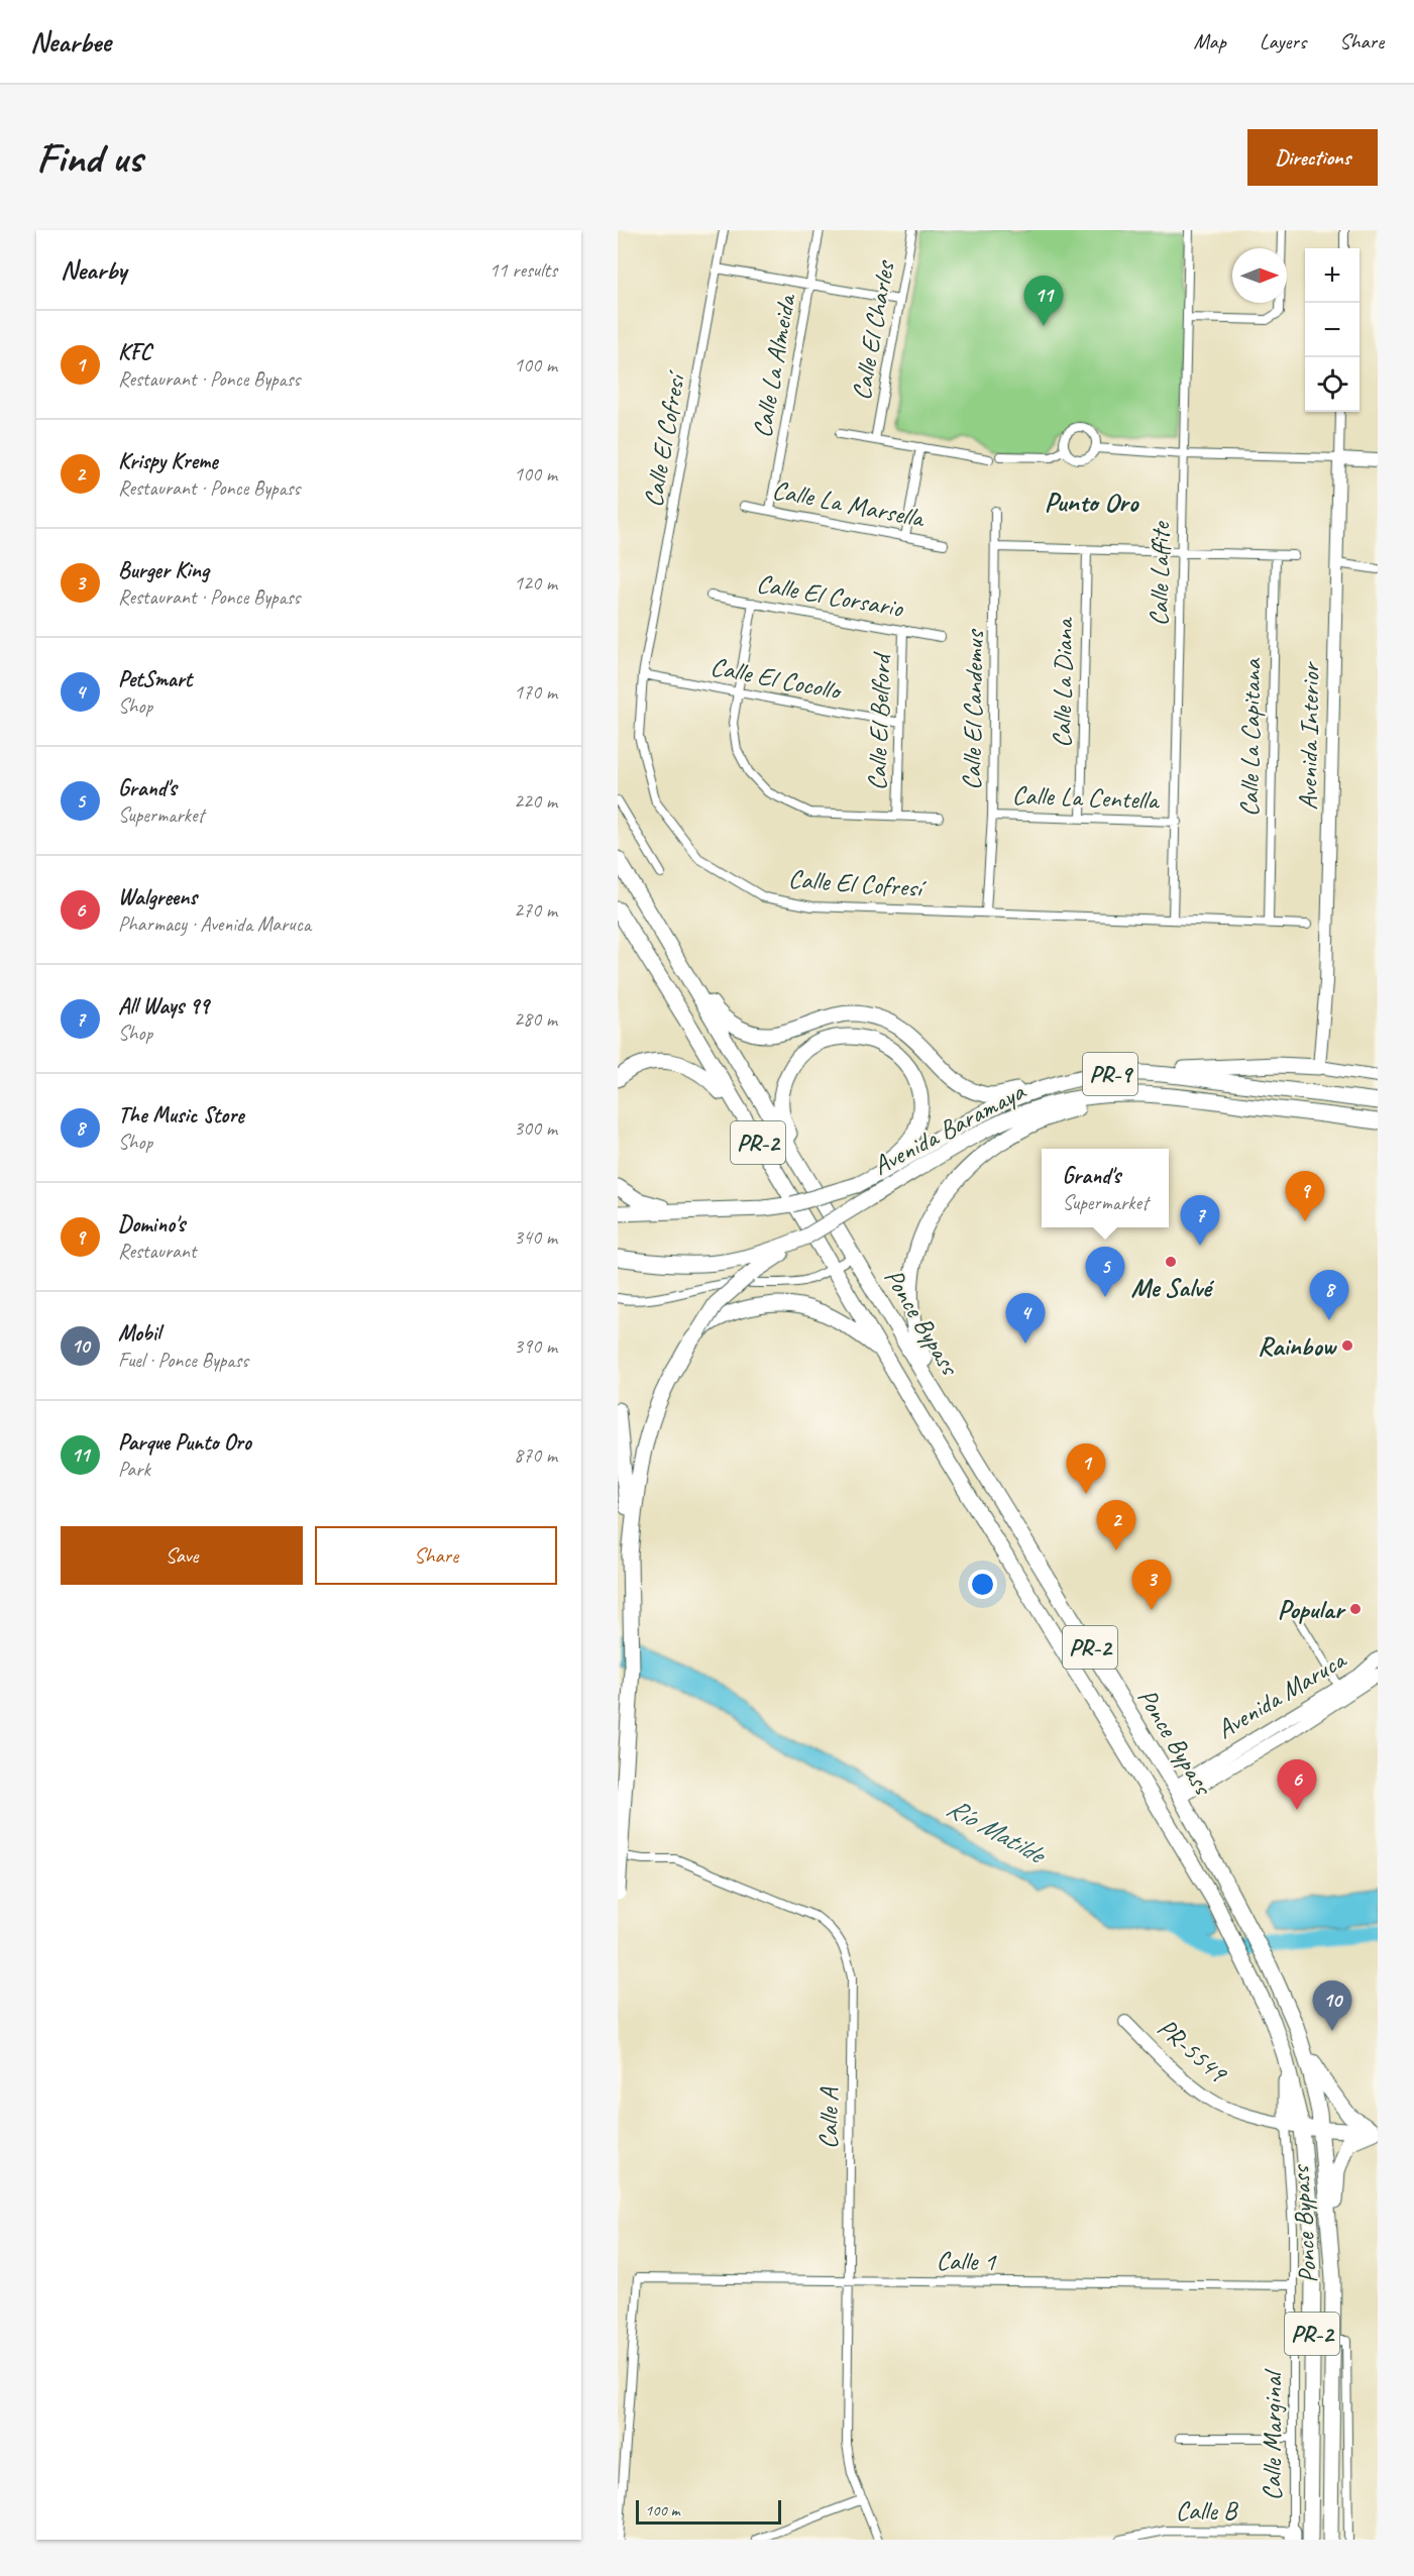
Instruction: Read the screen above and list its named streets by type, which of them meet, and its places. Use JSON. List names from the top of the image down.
{
  "streets": {
    "highway": [
      "PR-9",
      "Avenida Baramaya",
      "PR-2",
      "Ponce Bypass"
    ],
    "street": [
      "Calle El Charles",
      "Calle La Almeida",
      "Calle El Cofresí",
      "Calle La Marsella",
      "Calle Laffite",
      "Calle El Corsario",
      "Calle El Cocollo",
      "Calle La Diana",
      "Calle El Candemus",
      "Calle El Belford",
      "Avenida Interior",
      "Calle La Capitana",
      "Calle La Centella",
      "Avenida Maruca",
      "PR-5549",
      "Calle A",
      "Calle 1",
      "Calle Marginal",
      "Calle B"
    ]
  },
  "crossings": [
    ["Calle La Almeida", "Calle La Marsella"],
    ["Calle El Cofresí", "Calle Laffite"],
    ["Calle El Cofresí", "Calle El Cocollo"],
    ["Calle El Cofresí", "Calle El Candemus"],
    ["Calle El Cofresí", "Calle La Capitana"],
    ["Calle Laffite", "Calle La Centella"],
    ["Calle El Corsario", "Calle El Belford"],
    ["Calle El Cocollo", "Calle El Belford"],
    ["Calle La Diana", "Calle La Centella"],
    ["Calle El Candemus", "Calle La Centella"],
    ["Ponce Bypass", "Avenida Maruca"],
    ["Ponce Bypass", "PR-5549"],
    ["PR-5549", "Calle Marginal"],
    ["Calle A", "Calle 1"],
    ["Calle 1", "Calle Marginal"],
    ["Calle Marginal", "Calle B"]
  ],
  "districts": ["Punto Oro"],
  "water": ["Río Matilde"],
  "places": ["Me Salvé", "Rainbow", "Popular"],
  "scale_bar": "100 m",
  "north": "right",
  "page": {
    "header": "Nearbee",
    "nav": ["Map", "Layers", "Share"],
    "buttons": [
      "Directions",
      ["Save", "Share"]
    ],
    "title": "Find us",
    "heading": ["Nearby", "11 results"],
    "map_buttons": ["+", "−"],
    "pins": [
      "11",
      "9",
      "7",
      "5",
      "8",
      "4",
      "1",
      "2",
      "3",
      "6",
      "10"
    ],
    "list": [
      {
        "mark": "1",
        "name": "KFC",
        "note": "Restaurant · Ponce Bypass",
        "value": "100 m"
      },
      {
        "mark": "2",
        "name": "Krispy Kreme",
        "note": "Restaurant · Ponce Bypass",
        "value": "100 m"
      },
      {
        "mark": "3",
        "name": "Burger King",
        "note": "Restaurant · Ponce Bypass",
        "value": "120 m"
      },
      {
        "mark": "4",
        "name": "PetSmart",
        "note": "Shop",
        "value": "170 m"
      },
      {
        "mark": "5",
        "name": "Grand's",
        "note": "Supermarket",
        "value": "220 m"
      },
      {
        "mark": "6",
        "name": "Walgreens",
        "note": "Pharmacy · Avenida Maruca",
        "value": "270 m"
      },
      {
        "mark": "7",
        "name": "All Ways 99",
        "note": "Shop",
        "value": "280 m"
      },
      {
        "mark": "8",
        "name": "The Music Store",
        "note": "Shop",
        "value": "300 m"
      },
      {
        "mark": "9",
        "name": "Domino's",
        "note": "Restaurant",
        "value": "340 m"
      },
      {
        "mark": "10",
        "name": "Mobil",
        "note": "Fuel · Ponce Bypass",
        "value": "390 m"
      },
      {
        "mark": "11",
        "name": "Parque Punto Oro",
        "note": "Park",
        "value": "870 m"
      }
    ],
    "popup": ["Grand's", "Supermarket"],
    "scale": "100 m"
  }
}
